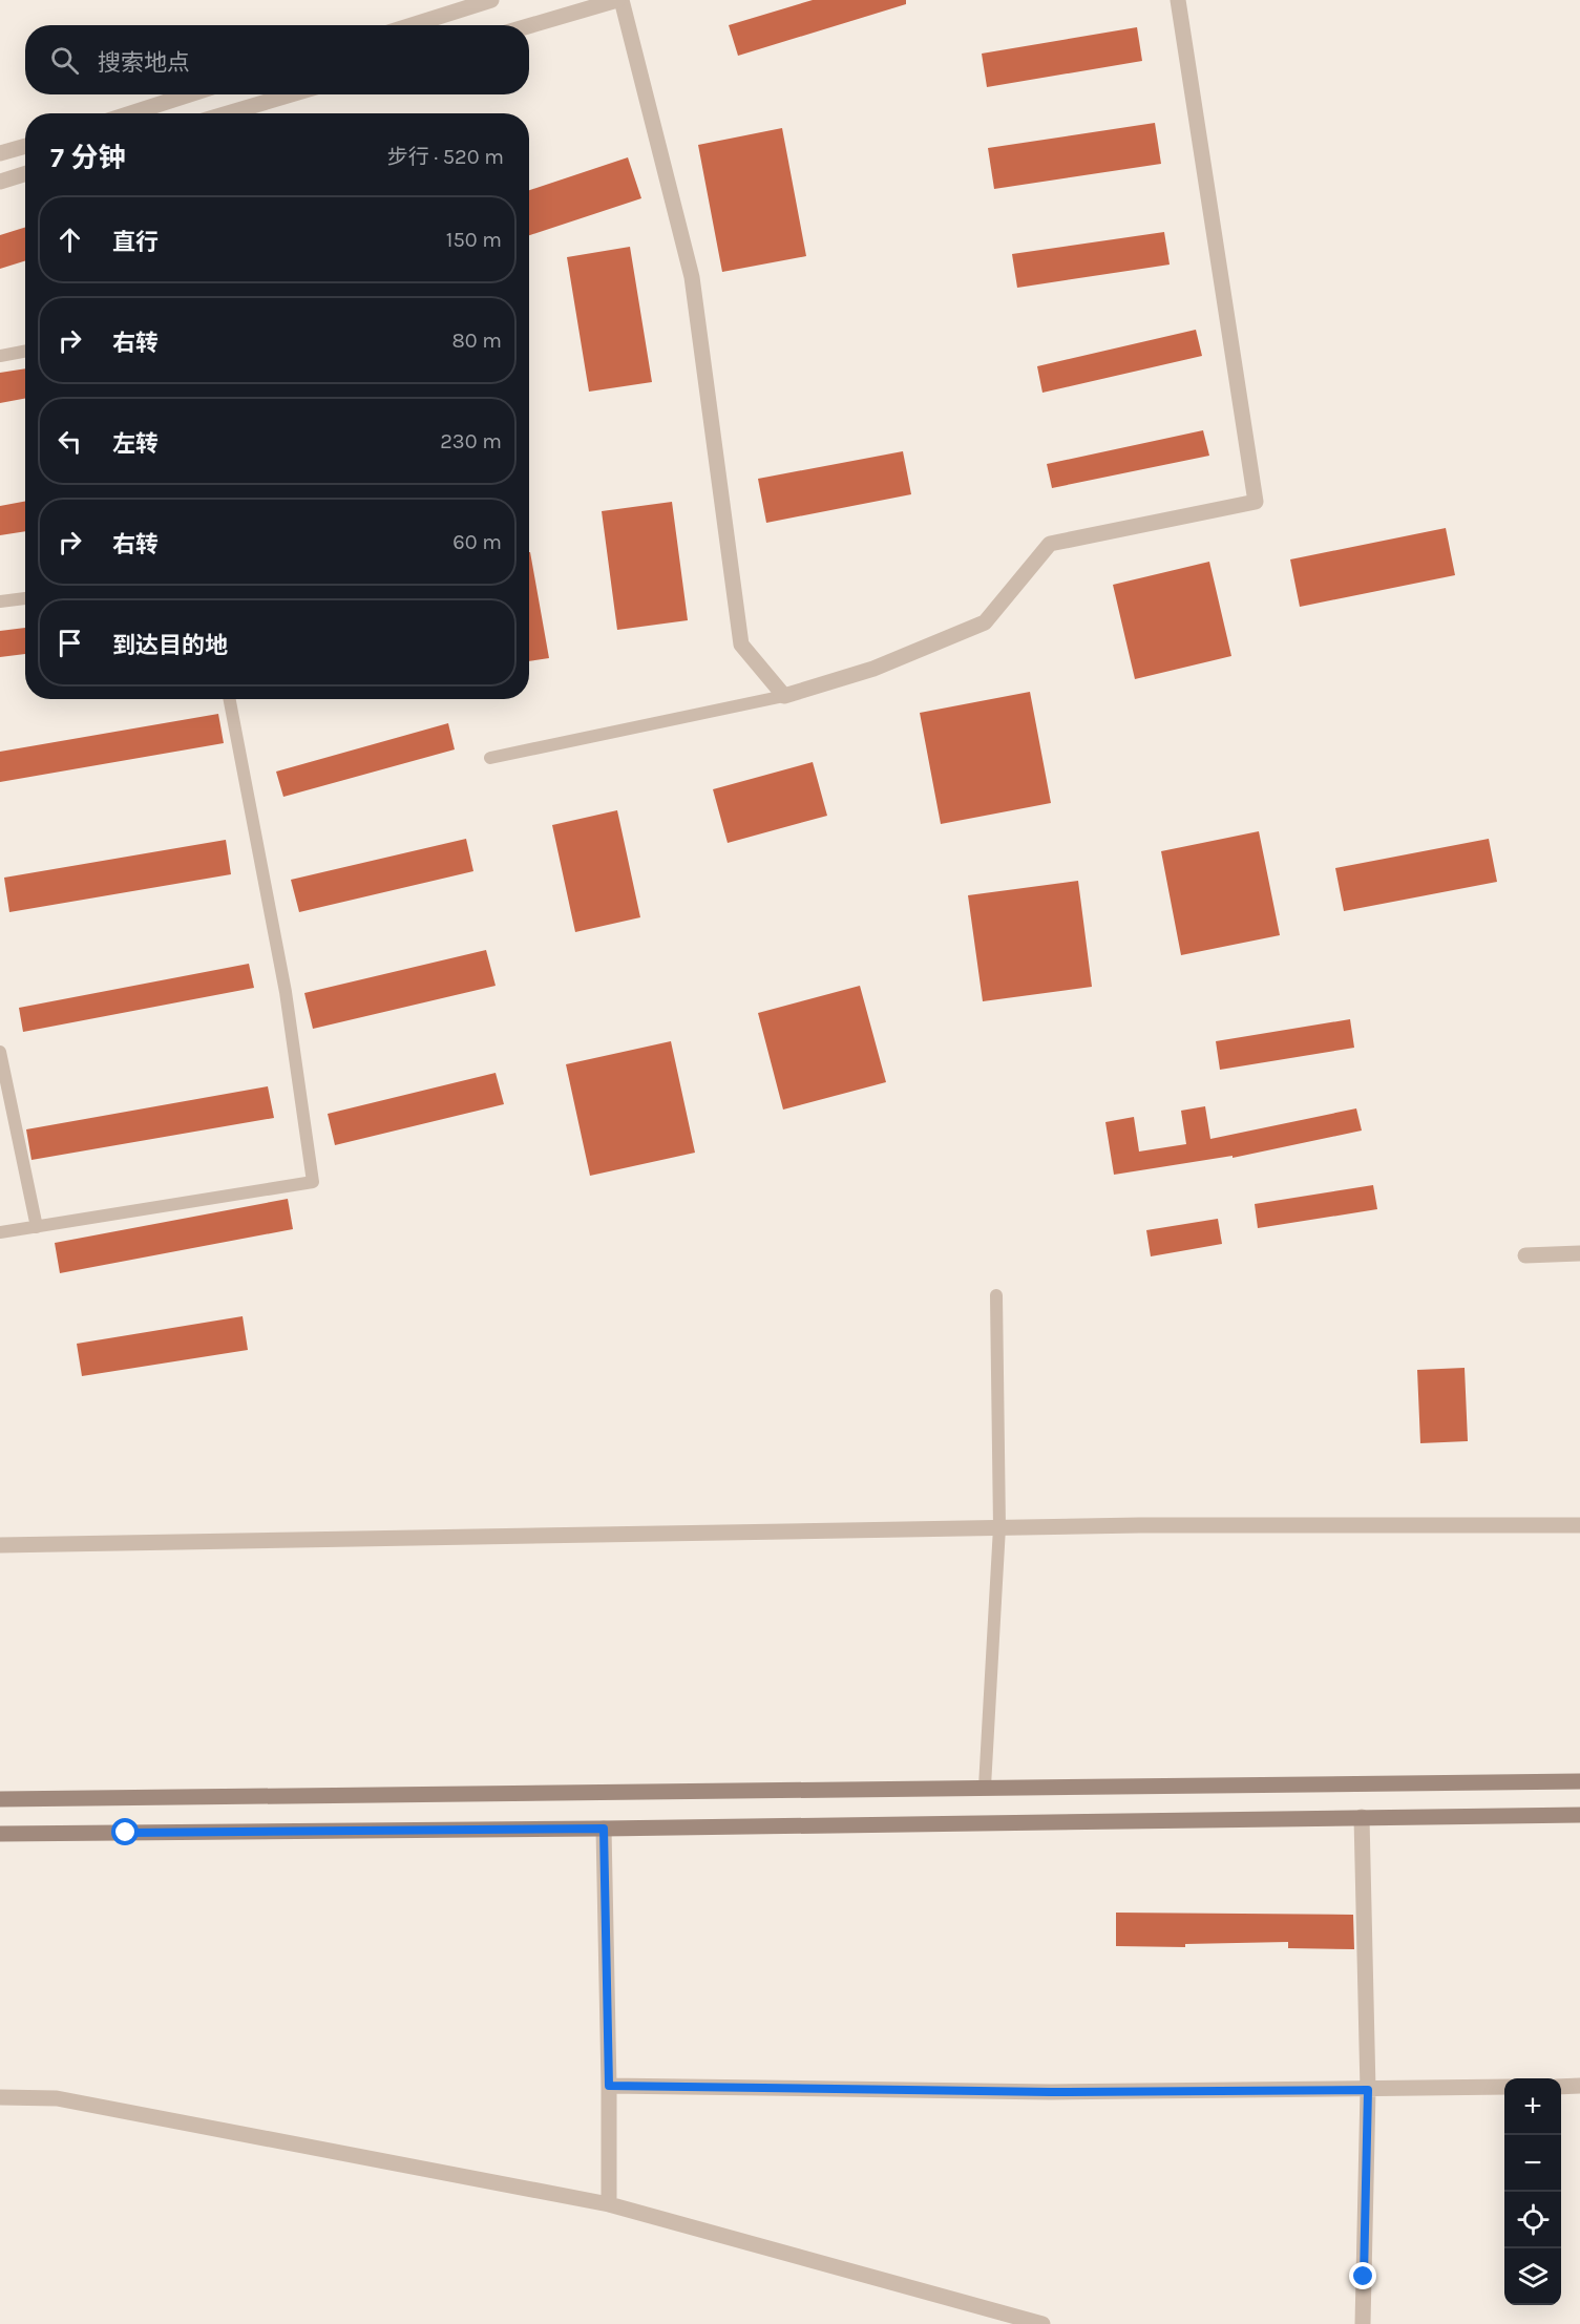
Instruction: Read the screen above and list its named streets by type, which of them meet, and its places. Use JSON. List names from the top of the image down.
{
  "page": {
    "search": "搜索地点",
    "heading": ["7 分钟", "步行 · 520 m"],
    "list": [
      ["直行", "150 m"],
      ["右转", "80 m"],
      ["左转", "230 m"],
      ["右转", "60 m"],
      "到达目的地"
    ],
    "map_buttons": ["+", "−"]
  }
}
